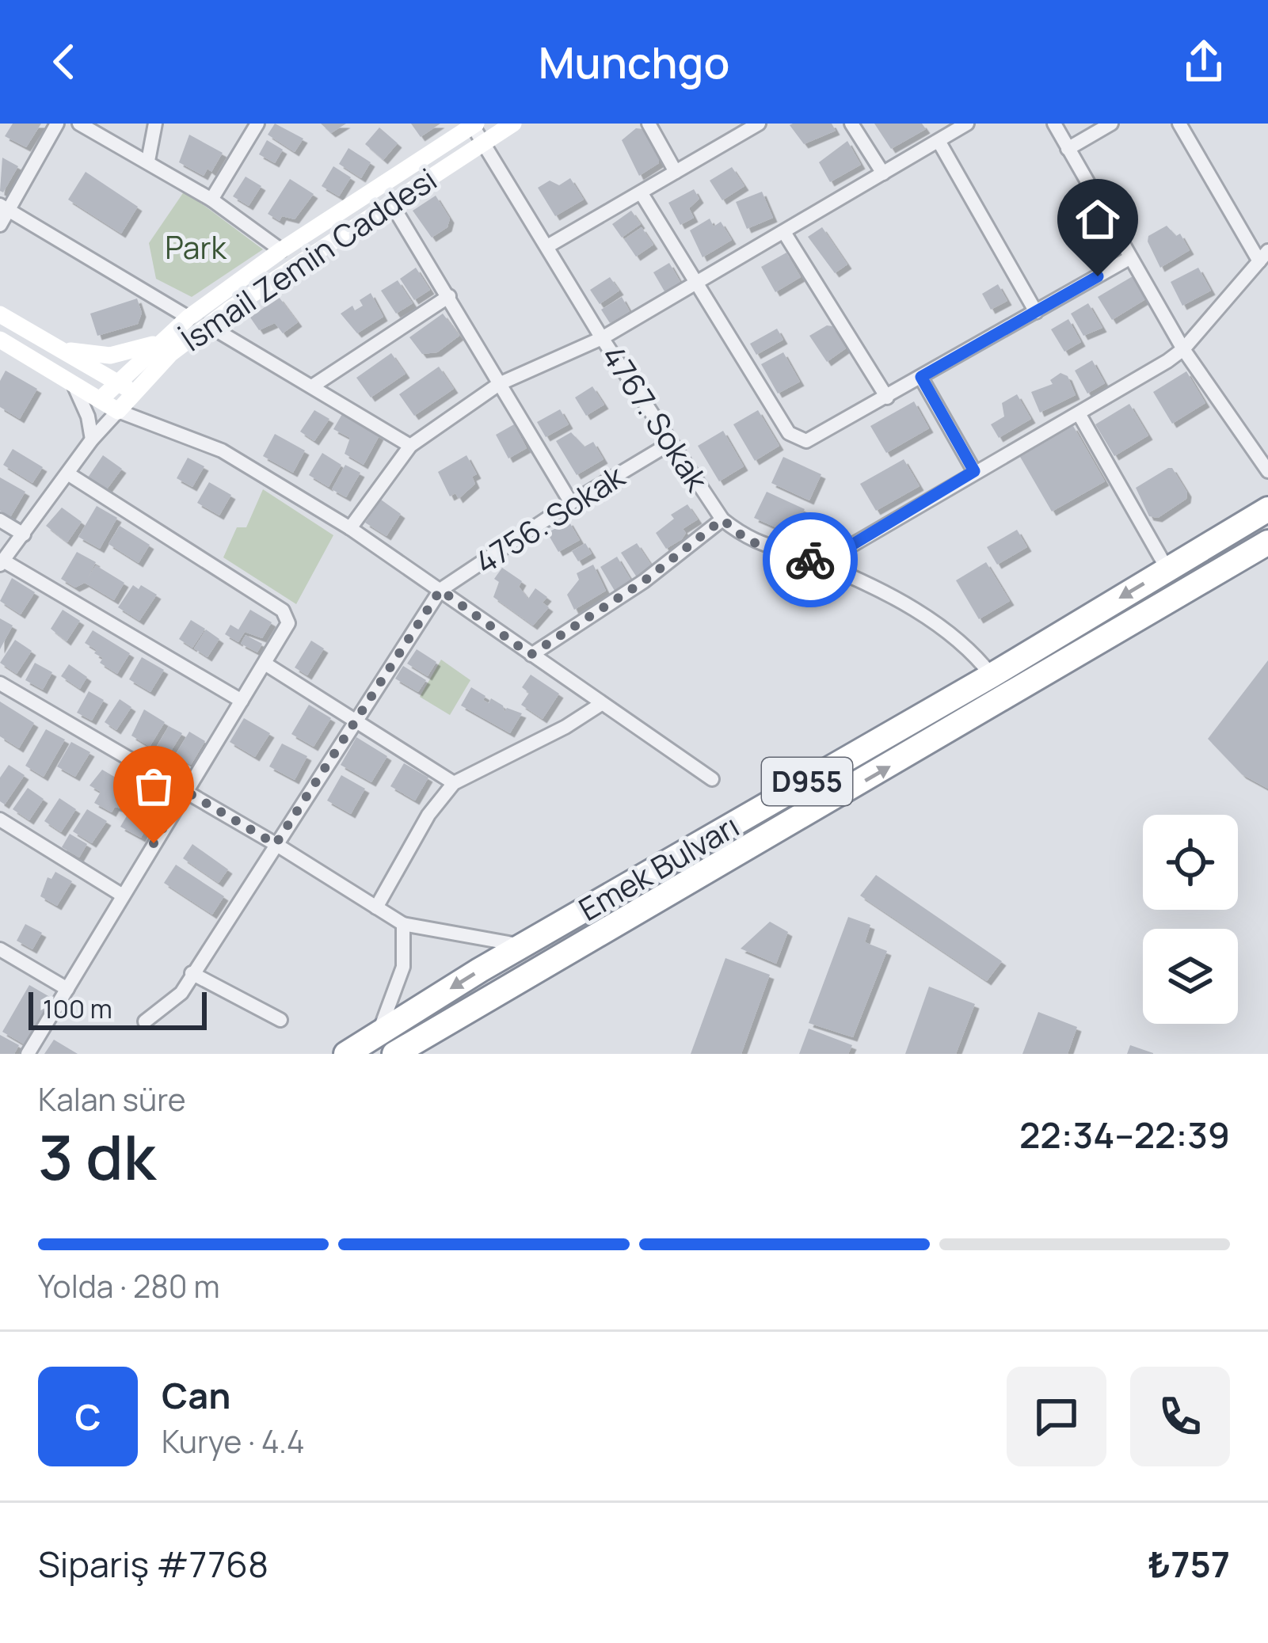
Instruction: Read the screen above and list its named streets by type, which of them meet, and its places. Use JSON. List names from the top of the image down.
{
  "streets": {
    "highway": ["D955", "Emek Bulvarı"],
    "main road": ["İsmail Zemin Caddesi"],
    "street": ["4767. Sokak", "4756. Sokak"]
  },
  "crossings": [
    ["İsmail Zemin Caddesi", "4767. Sokak"],
    ["4767. Sokak", "4756. Sokak"],
    ["4767. Sokak", "Emek Bulvarı"]
  ],
  "parks": ["Park"],
  "scale_bar": "100 m",
  "page": {
    "header": "Munchgo",
    "scale": "100 m",
    "heading": ["3 dk", "Kalan süre", "22:34–22:39"],
    "panel": [
      "Can",
      "Kurye · 4.4",
      "Sipariş #7768",
      "₺757"
    ],
    "bar": "Yolda · 280 m",
    "round": "C"
  }
}
